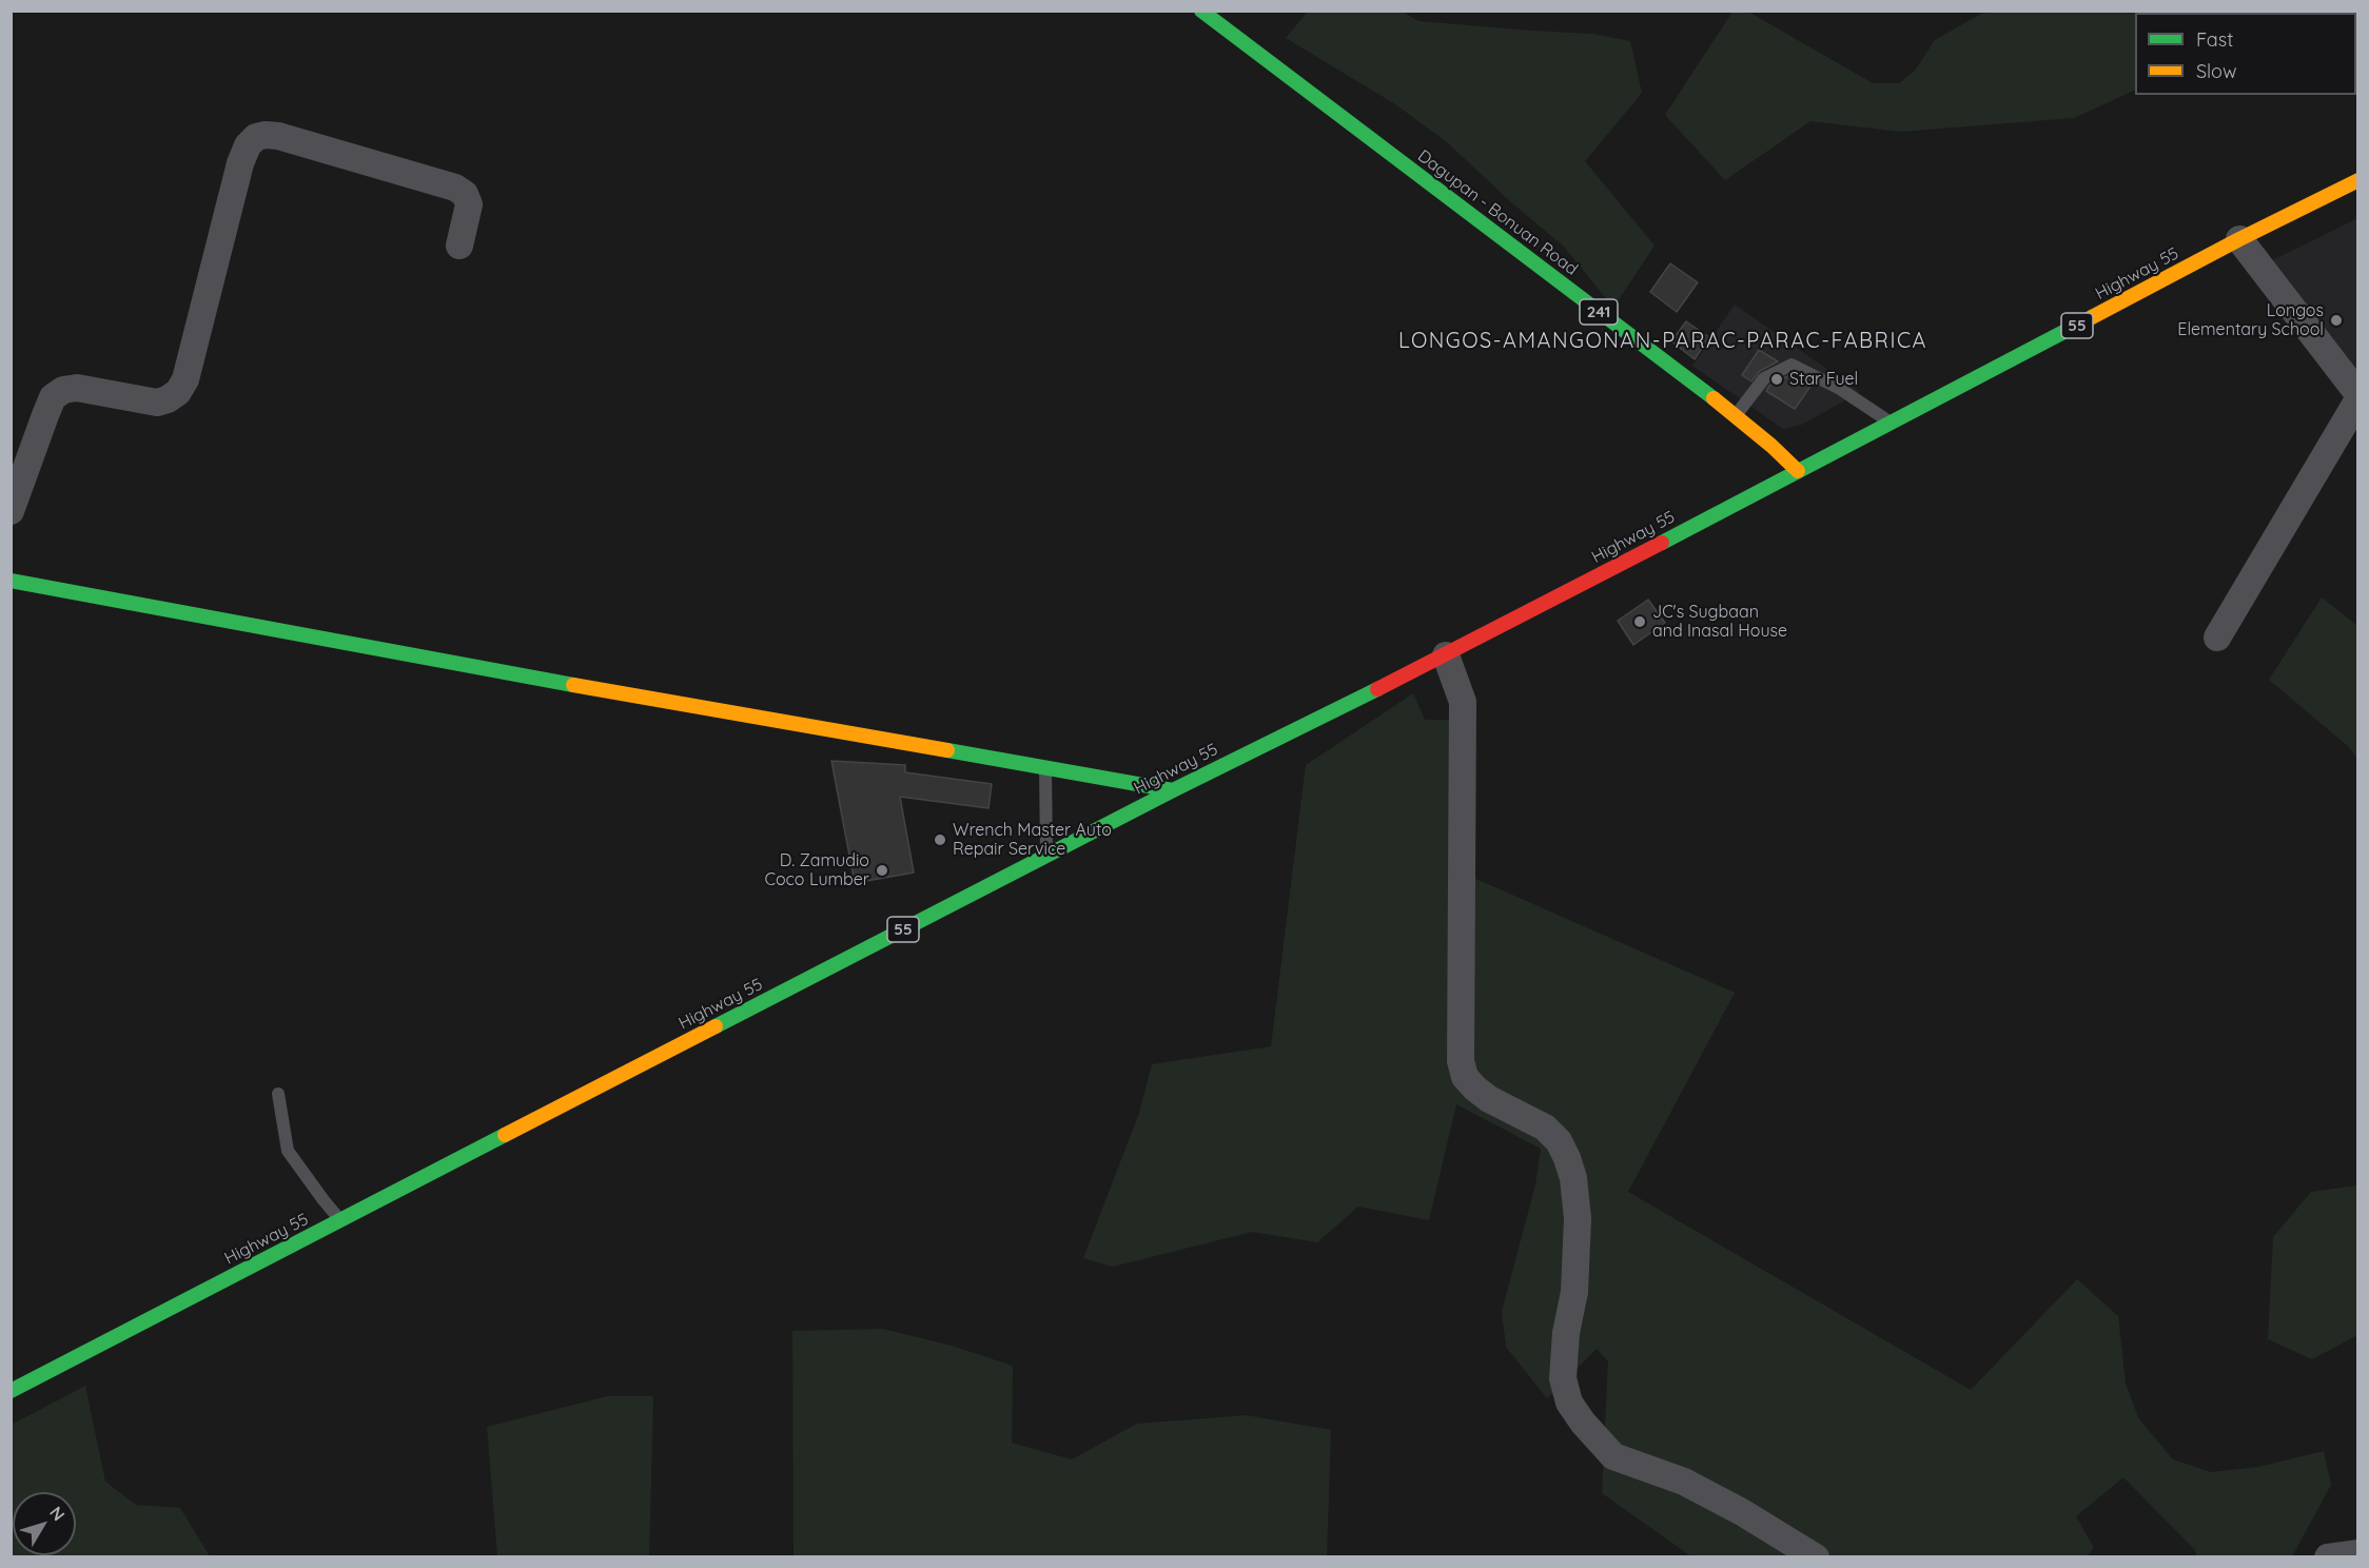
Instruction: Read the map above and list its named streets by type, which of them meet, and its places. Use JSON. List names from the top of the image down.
{
  "streets": {
    "main road": [
      "Dagupan - Bonuan Road",
      "Highway 55",
      "241",
      "55"
    ]
  },
  "crossings": [
    ["Dagupan - Bonuan Road", "Highway 55"]
  ],
  "districts": ["LONGOS-AMANGONAN-PARAC‑PARAC-FABRICA"],
  "places": [
    "Longos Elementary School",
    "Star Fuel",
    "JC's Sugbaan and Inasal House",
    "Wrench Master Auto Repair Service",
    "D. Zamudio Coco Lumber"
  ],
  "legend": ["Fast", "Slow"],
  "north": "top right"
}
